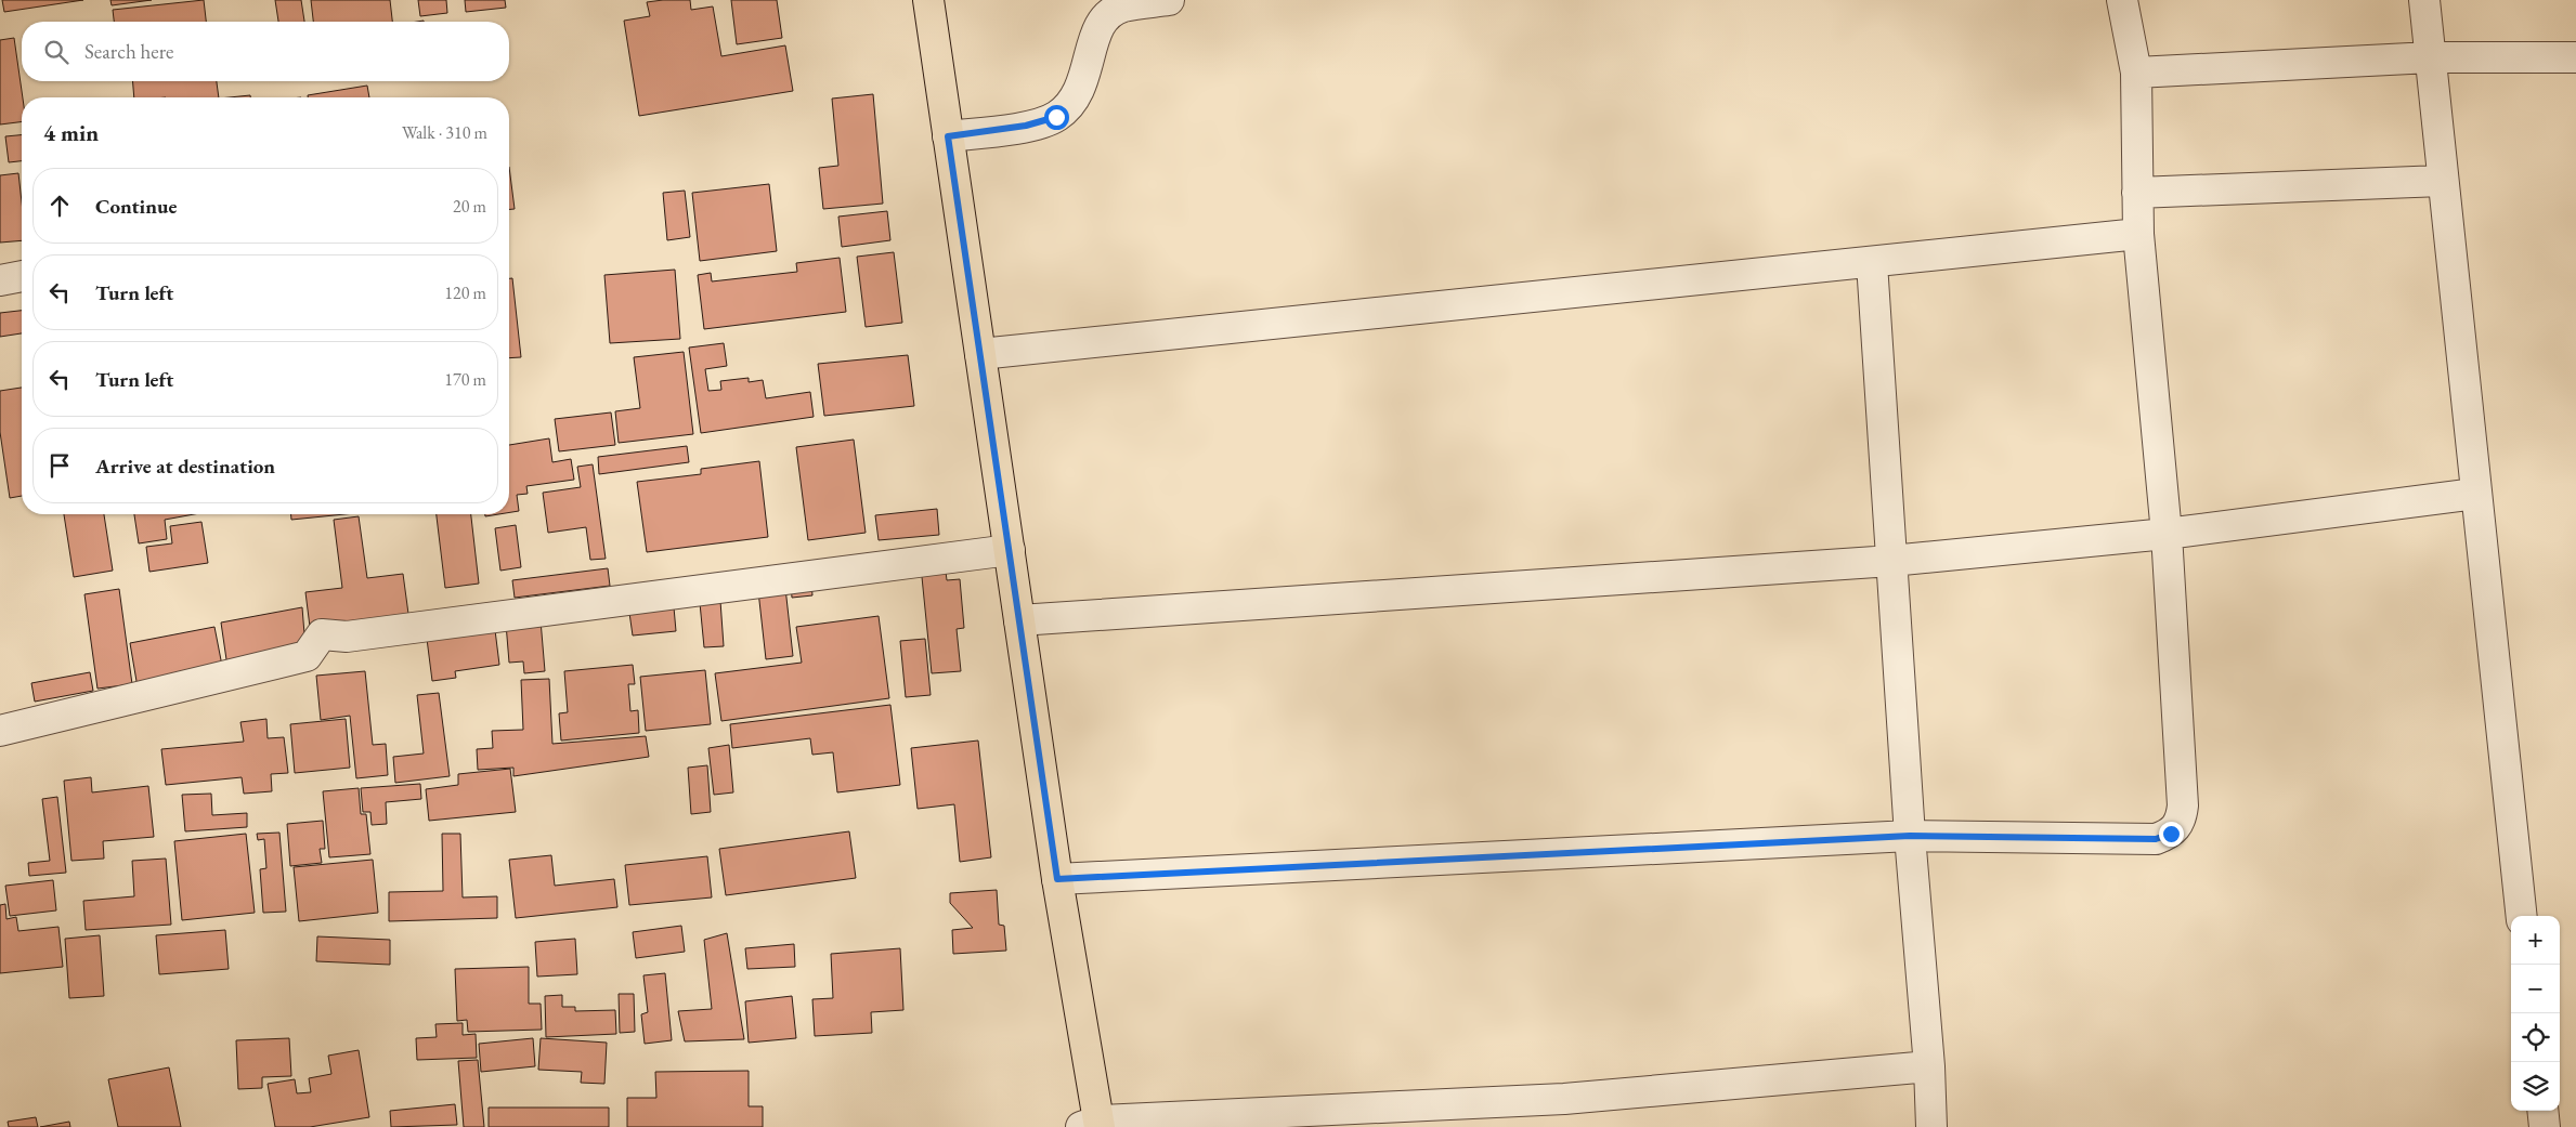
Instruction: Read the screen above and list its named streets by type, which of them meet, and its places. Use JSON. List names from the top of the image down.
{
  "page": {
    "search": "Search here",
    "heading": ["4 min", "Walk · 310 m"],
    "list": [
      ["Continue", "20 m"],
      ["Turn left", "120 m"],
      ["Turn left", "170 m"],
      "Arrive at destination"
    ],
    "map_buttons": ["+", "−"]
  }
}
